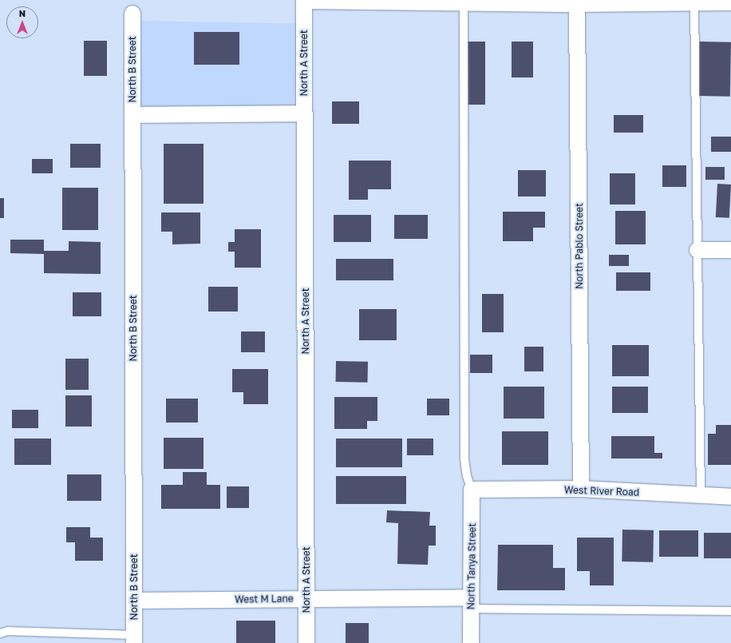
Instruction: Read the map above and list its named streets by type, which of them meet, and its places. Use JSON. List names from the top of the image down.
{
  "streets": {
    "street": [
      "North A Street",
      "North B Street",
      "North Pablo Street",
      "West River Road",
      "North Tanya Street",
      "West M Lane"
    ]
  },
  "crossings": [
    ["North A Street", "West M Lane"],
    ["North B Street", "West M Lane"],
    ["North Pablo Street", "West River Road"],
    ["West River Road", "North Tanya Street"],
    ["North Tanya Street", "West M Lane"]
  ],
  "north": "top"
}
